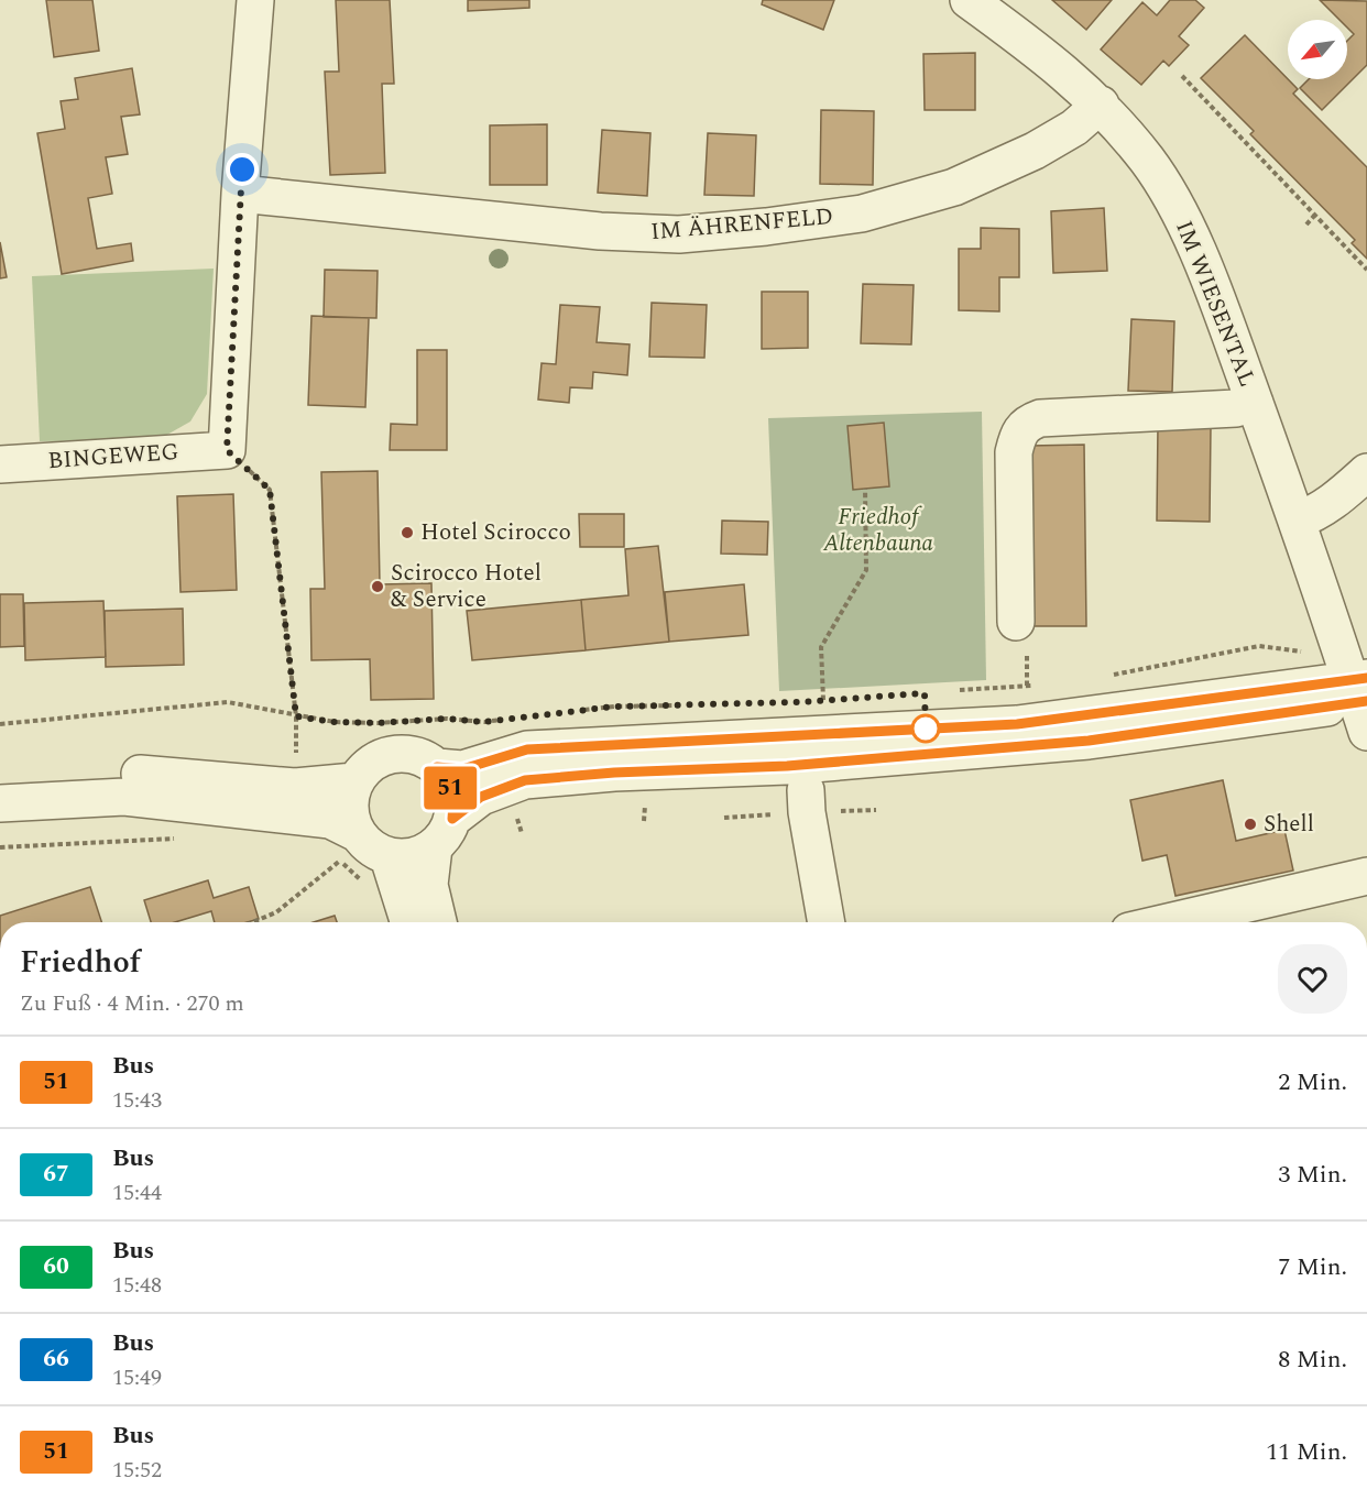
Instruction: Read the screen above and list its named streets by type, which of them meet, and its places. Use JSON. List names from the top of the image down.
{
  "streets": {
    "street": ["IM ÄHRENFELD", "IM WIESENTAL", "BINGEWEG"]
  },
  "crossings": [
    ["IM ÄHRENFELD", "IM WIESENTAL"]
  ],
  "parks": ["Friedhof Altenbauna"],
  "places": ["Hotel Scirocco", "Scirocco Hotel & Service", "Shell"],
  "lines": ["bus line 51"],
  "north": "bottom left",
  "page": {
    "on_map": "51",
    "heading": ["Friedhof", "Zu Fuß · 4 Min. · 270 m"],
    "list": [
      {
        "mark": "51",
        "name": "Bus",
        "note": "15:43",
        "value": "2 Min."
      },
      {
        "mark": "67",
        "name": "Bus",
        "note": "15:44",
        "value": "3 Min."
      },
      {
        "mark": "60",
        "name": "Bus",
        "note": "15:48",
        "value": "7 Min."
      },
      {
        "mark": "66",
        "name": "Bus",
        "note": "15:49",
        "value": "8 Min."
      },
      {
        "mark": "51",
        "name": "Bus",
        "note": "15:52",
        "value": "11 Min."
      }
    ]
  }
}
